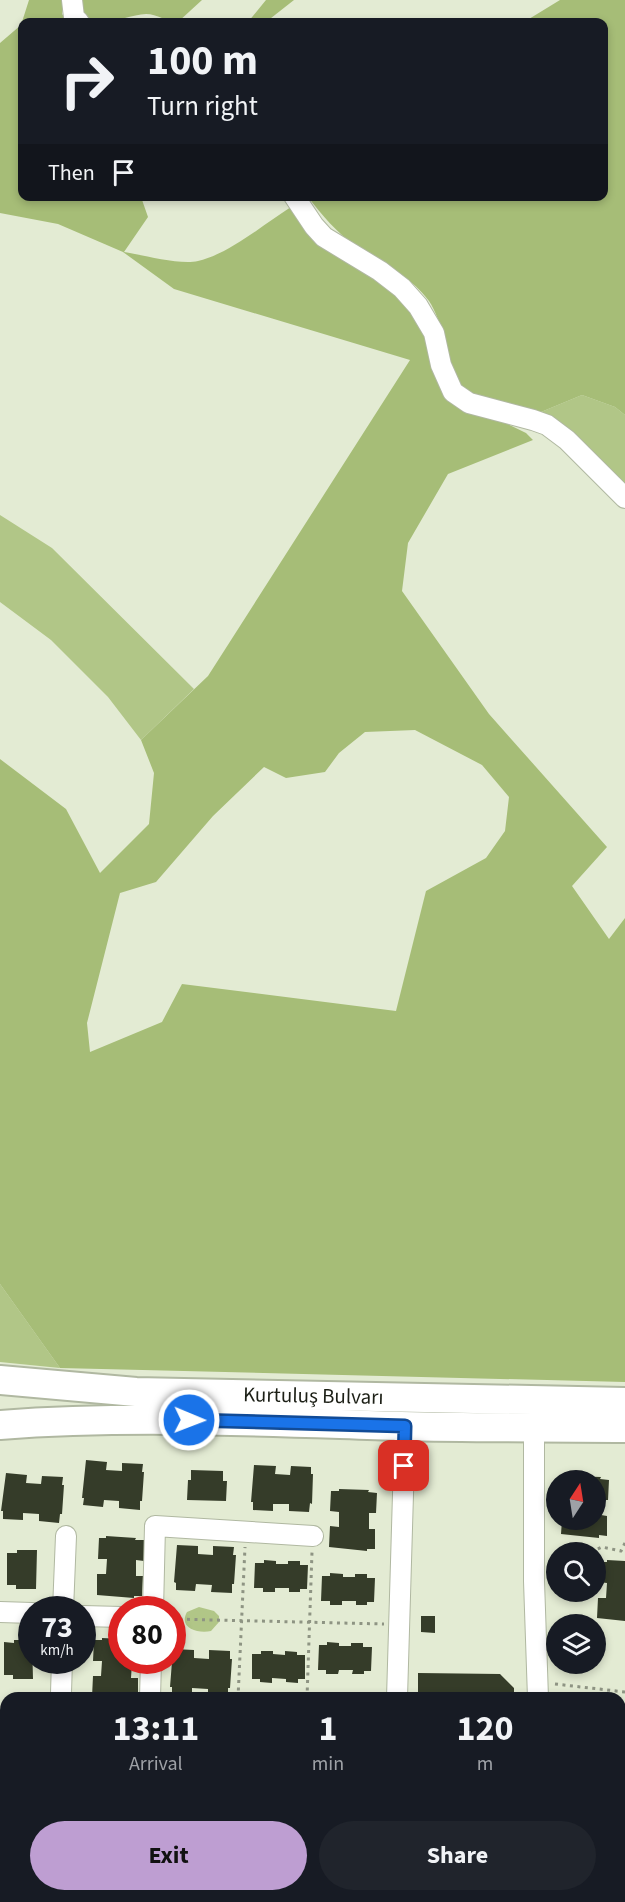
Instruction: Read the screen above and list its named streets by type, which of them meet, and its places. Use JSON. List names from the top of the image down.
{
  "streets": {
    "highway": ["Kurtuluş Bulvarı"]
  },
  "north": "top",
  "page": {
    "turn": ["100 m", "Turn right"],
    "then": "Then",
    "speed": "73 km/h",
    "limit": "80",
    "eta": [
      "13:11",
      "Arrival",
      "1",
      "min",
      "120",
      "m"
    ],
    "buttons": ["Exit", "Share"]
  }
}
